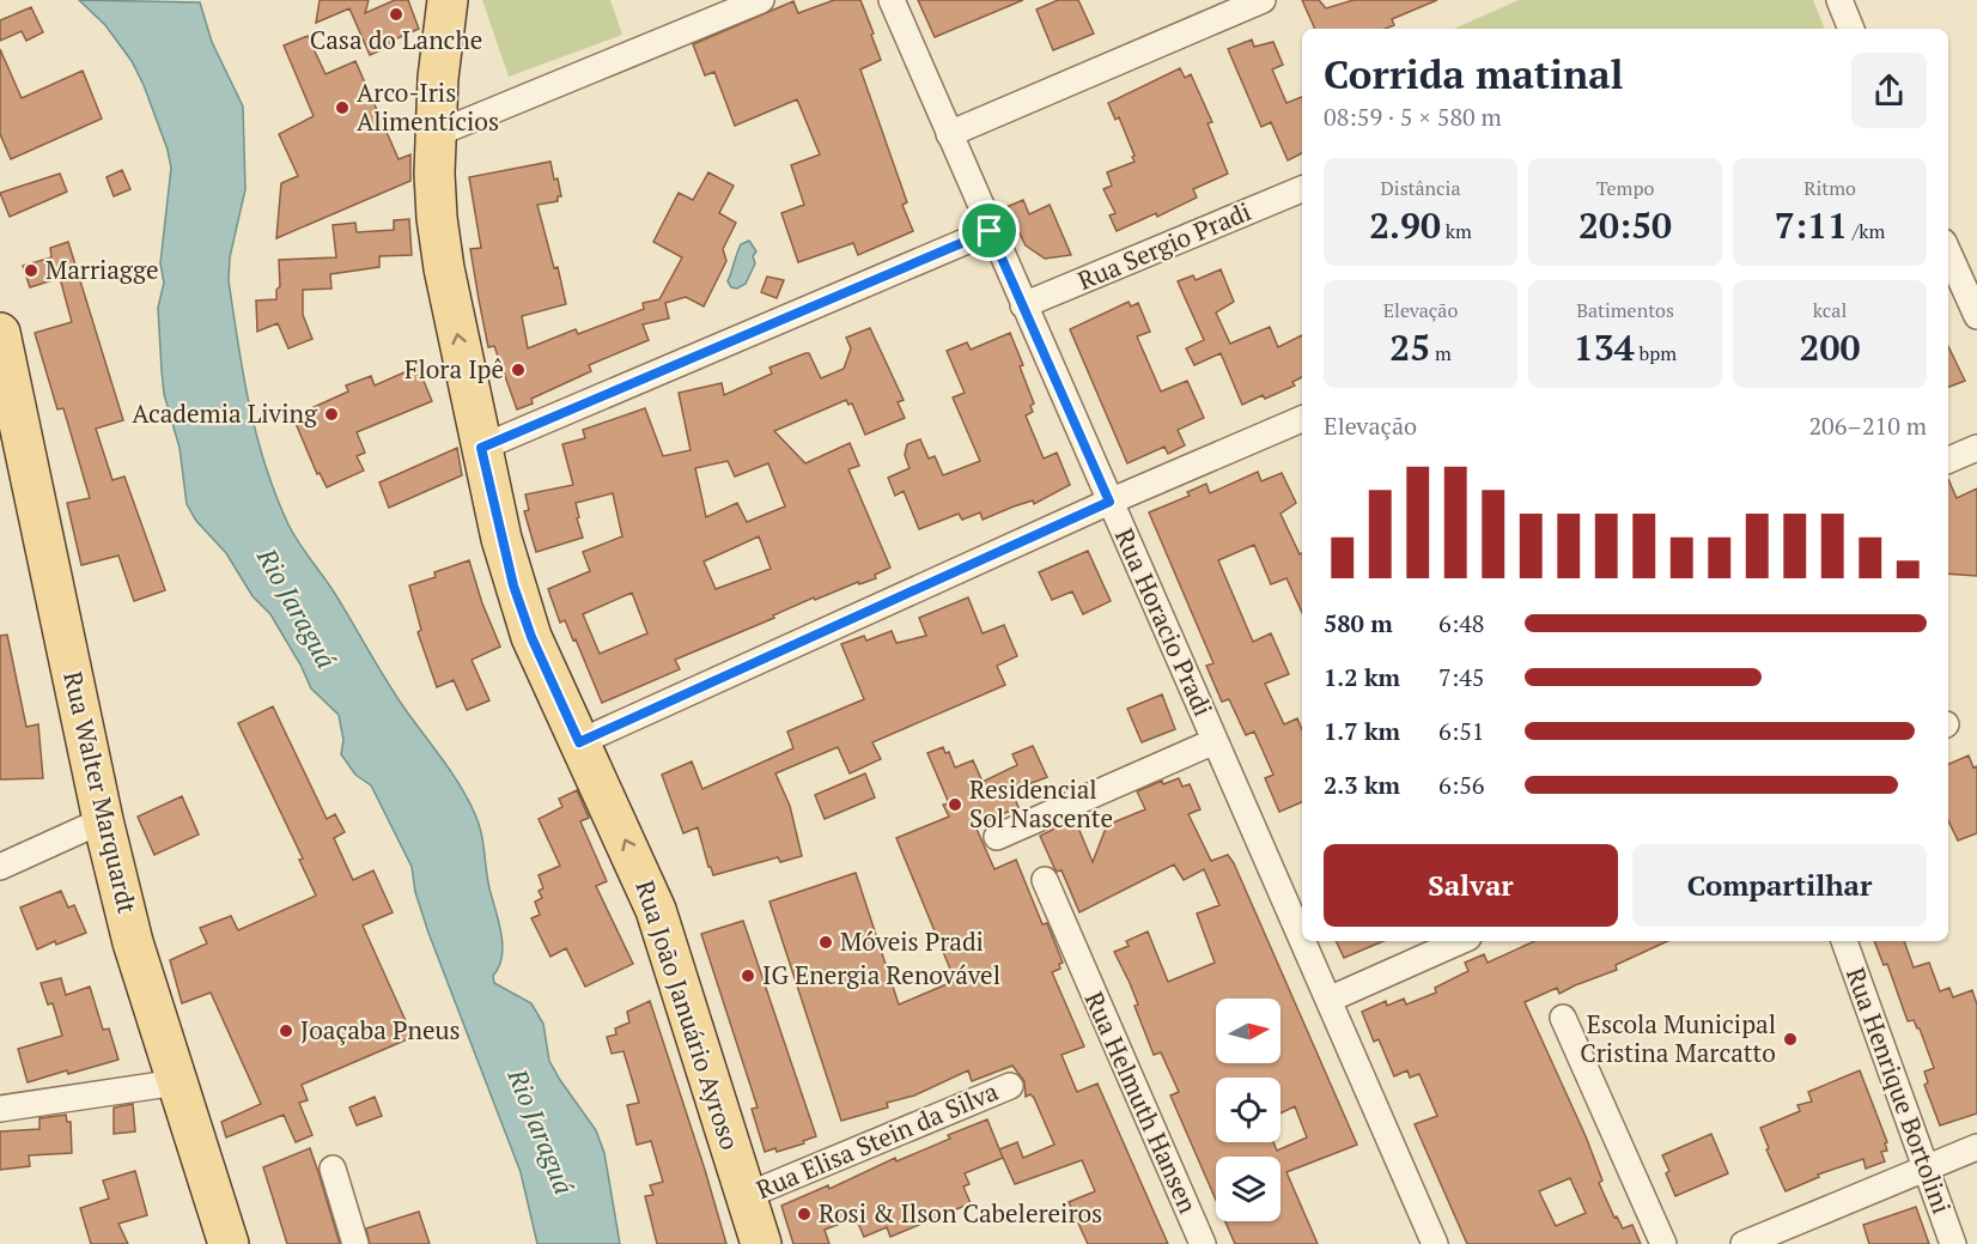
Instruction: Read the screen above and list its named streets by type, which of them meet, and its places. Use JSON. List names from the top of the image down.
{
  "streets": {
    "main road": ["Rua Walter Marquardt", "Rua João Januário Ayroso"],
    "street": [
      "Rua Sergio Pradi",
      "Rua Horacio Pradi",
      "Rua Henrique Bortolini",
      "Rua Helmuth Hansen",
      "Rua Elisa Stein da Silva"
    ]
  },
  "crossings": [
    ["Rua Sergio Pradi", "Rua Horacio Pradi"],
    ["Rua João Januário Ayroso", "Rua Elisa Stein da Silva"]
  ],
  "one_way": ["Rua João Januário Ayroso"],
  "water": ["Rio Jaraguá"],
  "places": [
    "Casa do Lanche",
    "Arco-Iris Alimentícios",
    "Marriagge",
    "Flora Ipê",
    "Academia Living",
    "Residencial Sol Nascente",
    "Móveis Pradi",
    "IG Energia Renovável",
    "Joaçaba Pneus",
    "Escola Municipal Cristina Marcatto",
    "Rosi & Ilson Cabelereiros"
  ],
  "north": "right",
  "page": {
    "heading": ["Corrida matinal", "08:59 · 5 × 580 m"],
    "stats": [
      ["Distância", "2.90 km"],
      ["Tempo", "20:50"],
      ["Ritmo", "7:11 /km"],
      ["Elevação", "25 m"],
      ["Batimentos", "134 bpm"],
      ["kcal", "200"]
    ],
    "chart": ["Elevação", "206–210 m"],
    "list": [
      {
        "name": "580 m",
        "note": "6:48"
      },
      {
        "name": "1.2 km",
        "note": "7:45"
      },
      {
        "name": "1.7 km",
        "note": "6:51"
      },
      {
        "name": "2.3 km",
        "note": "6:56"
      }
    ],
    "buttons": ["Salvar", "Compartilhar"]
  }
}
